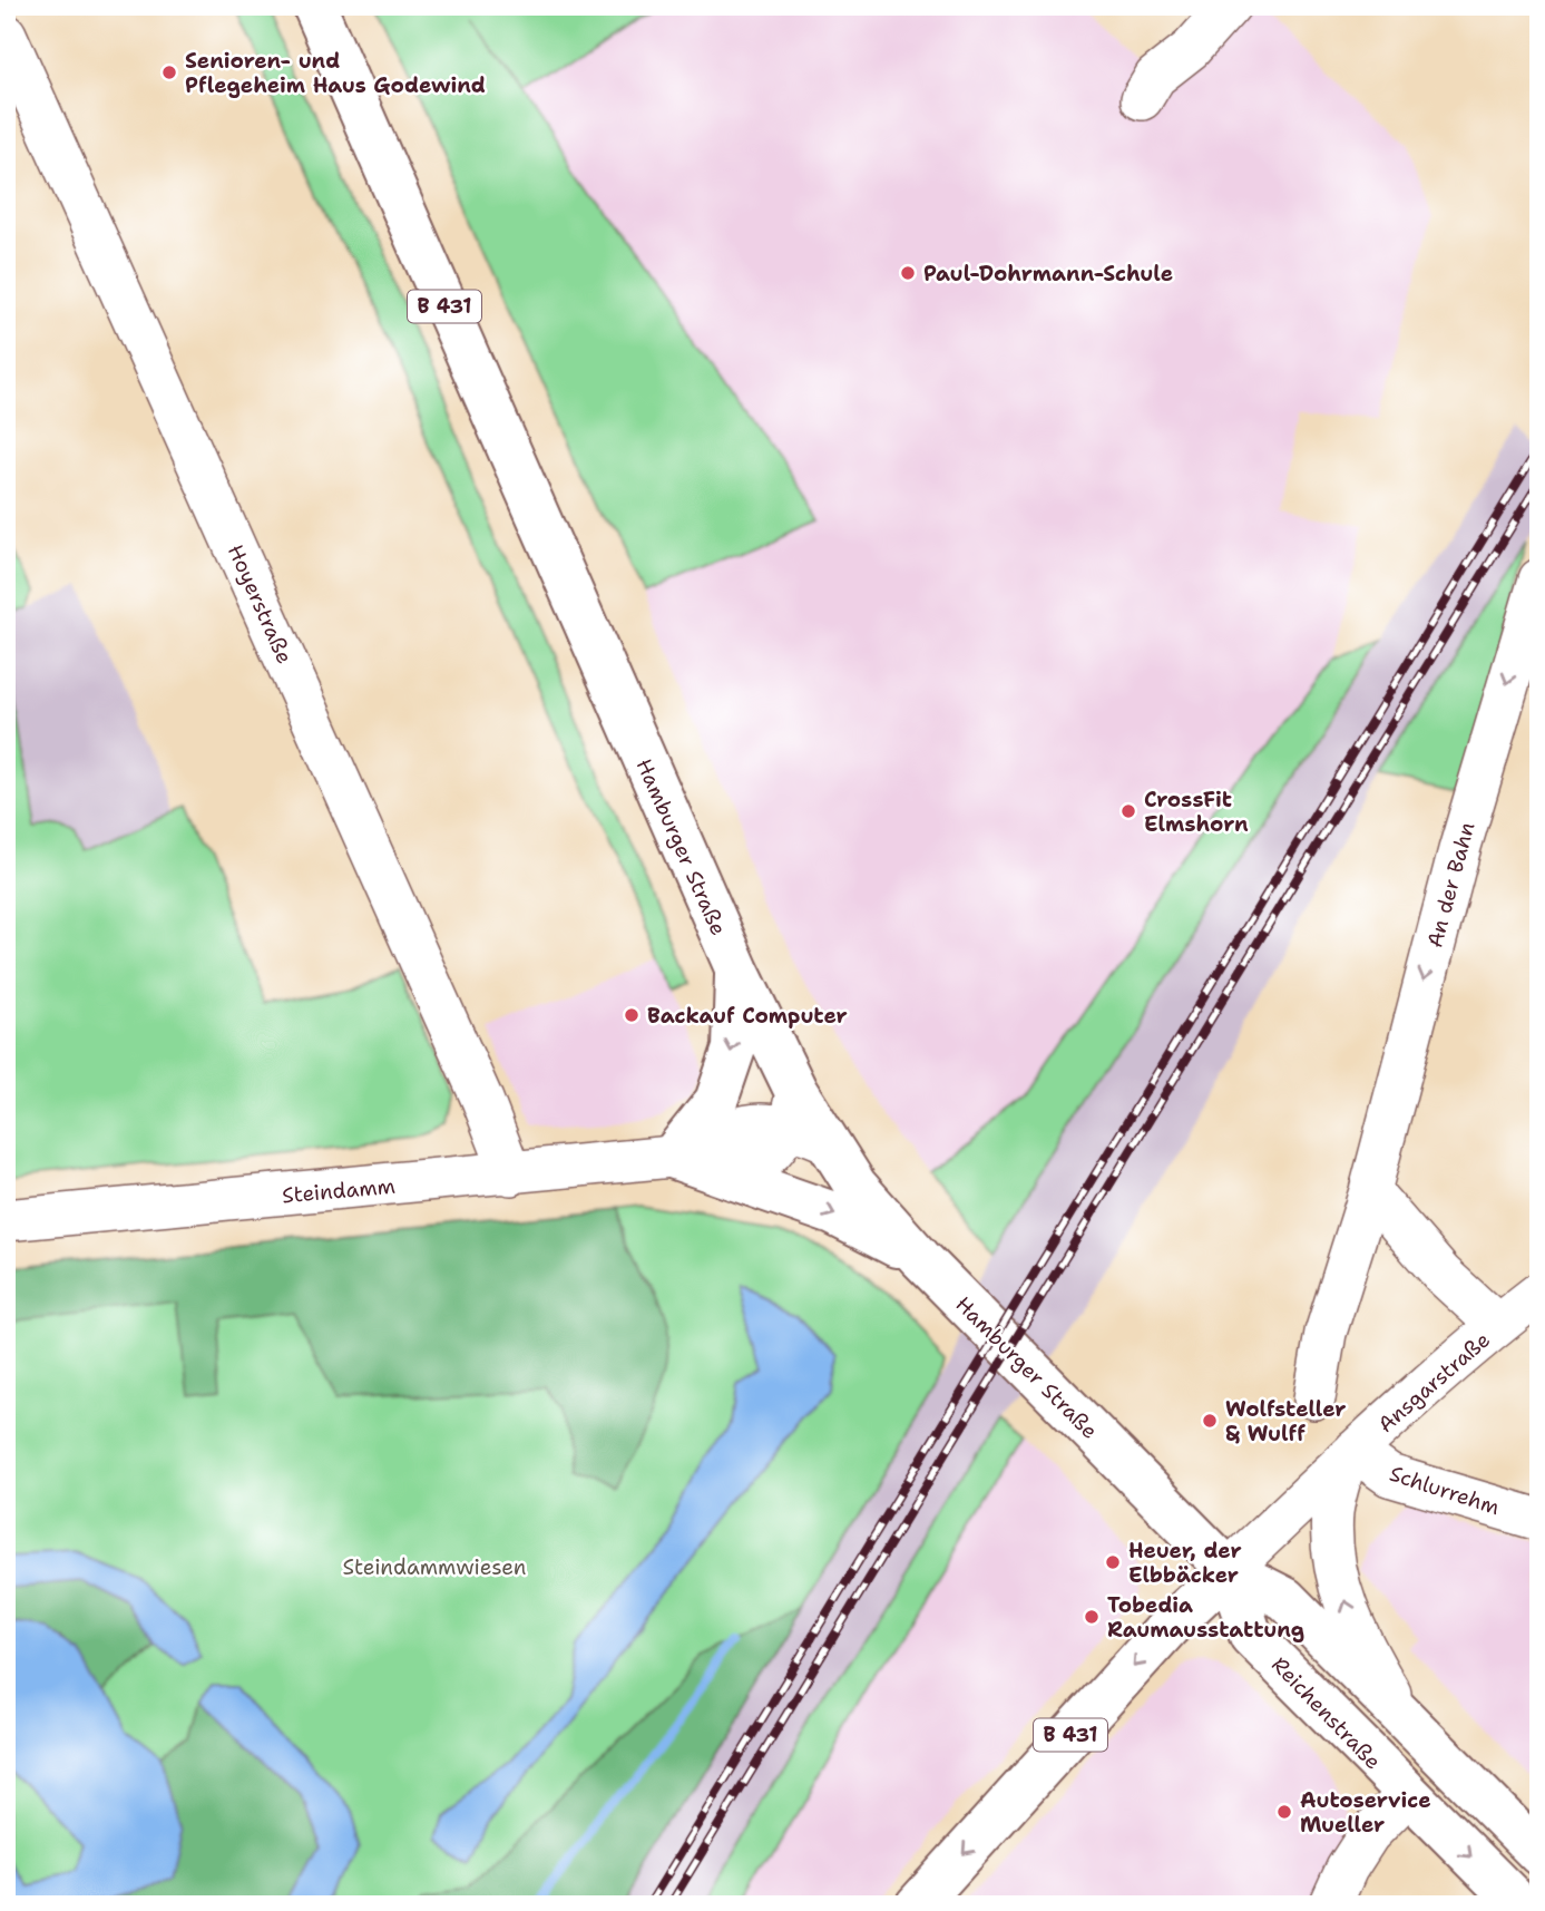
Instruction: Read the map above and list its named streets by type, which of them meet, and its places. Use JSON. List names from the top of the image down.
{
  "streets": {
    "main road": ["B 431", "Hamburger Straße", "Reichenstraße"],
    "street": [
      "Hoyerstraße",
      "An der Bahn",
      "Steindamm",
      "Ansgarstraße",
      "Schlurrehm"
    ]
  },
  "crossings": [
    ["B 431", "Hamburger Straße"],
    ["B 431", "Ansgarstraße"],
    ["B 431", "Reichenstraße"],
    ["Hoyerstraße", "Steindamm"],
    ["Hamburger Straße", "Steindamm"],
    ["Hamburger Straße", "Ansgarstraße"],
    ["Hamburger Straße", "Reichenstraße"],
    ["Ansgarstraße", "Schlurrehm"],
    ["Ansgarstraße", "Reichenstraße"]
  ],
  "one_way": ["An der Bahn"],
  "parks": ["Steindammwiesen"],
  "places": [
    "Senioren- und Pflegeheim Haus Godewind",
    "Paul-Dohrmann-Schule",
    "CrossFit Elmshorn",
    "Backauf Computer",
    "Wolfsteller & Wulff",
    "Heuer, der Elbbäcker",
    "Tobedia Raumausstattung",
    "Autoservice Mueller"
  ]
}
